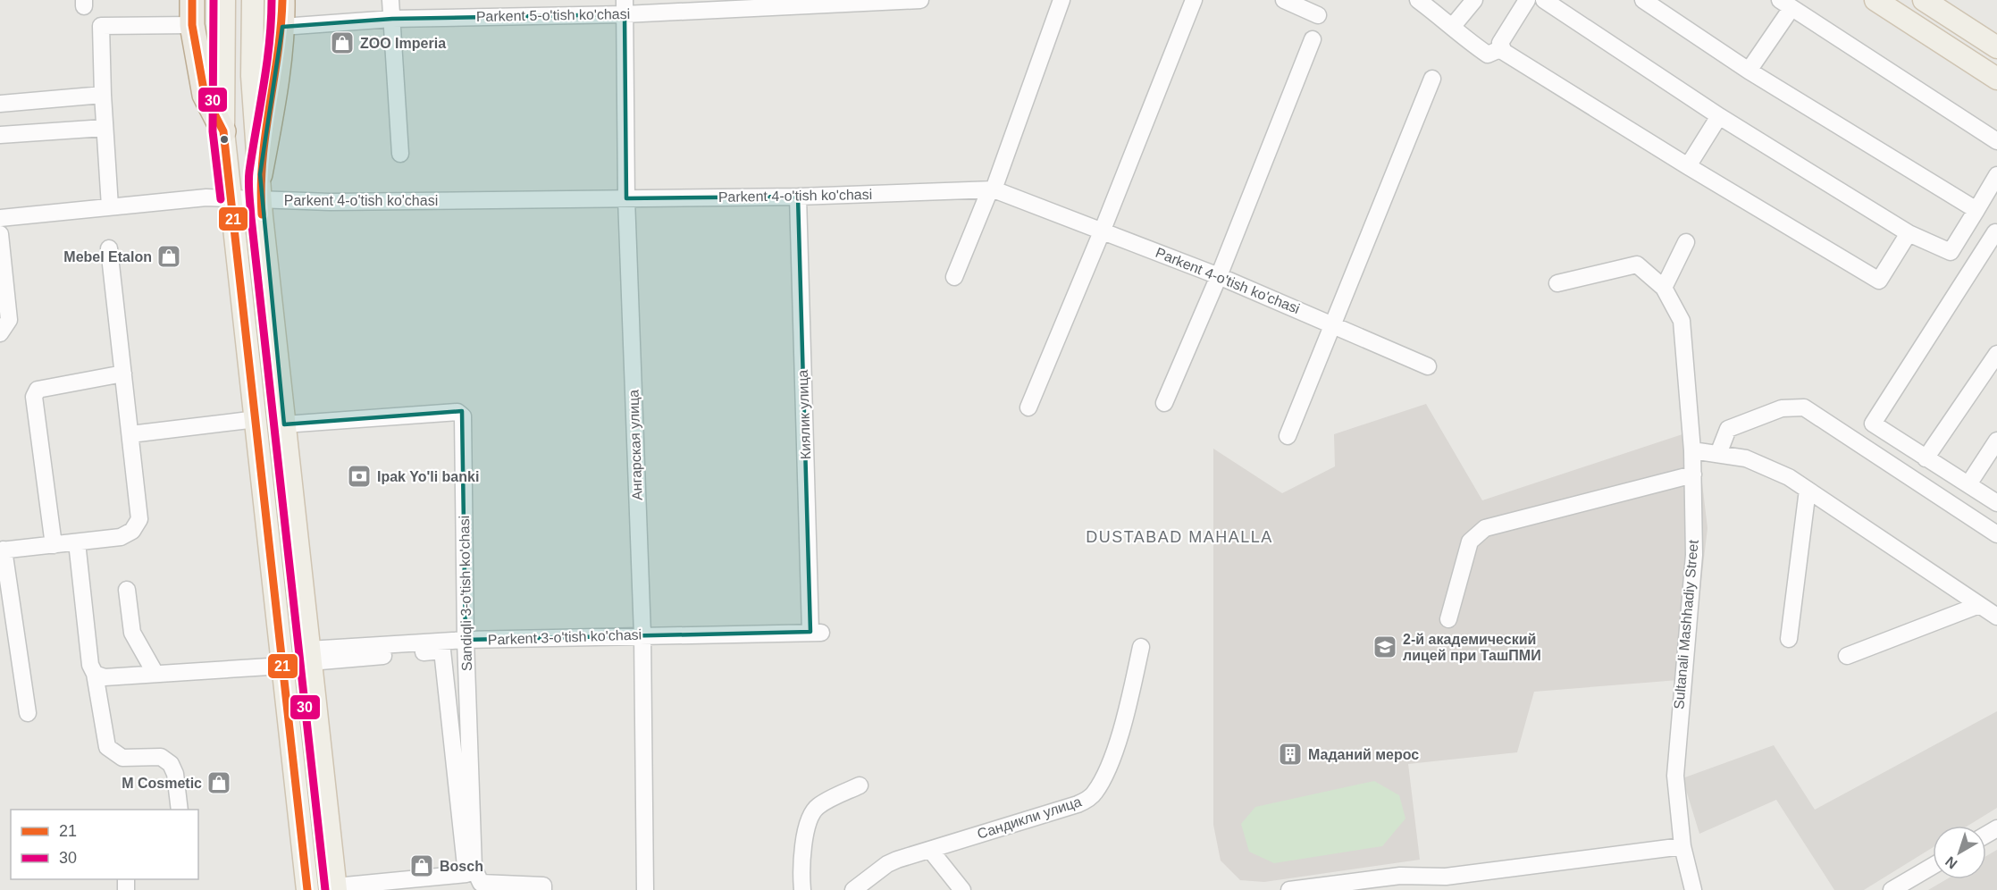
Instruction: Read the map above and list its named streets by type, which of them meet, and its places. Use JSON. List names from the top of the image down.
{
  "streets": {
    "street": [
      "Parkent 5-o'tish ko'chasi",
      "Parkent 4-o'tish ko'chasi",
      "Киялик улица",
      "Ангарская улица",
      "Sandiqli 3-o'tish ko'chasi",
      "Sultanali Mashhadiy Street",
      "Parkent 3-o'tish ko'chasi",
      "Сандикли улица"
    ]
  },
  "crossings": [
    ["Parkent 5-o'tish ko'chasi", "Ангарская улица"],
    ["Parkent 4-o'tish ko'chasi", "Киялик улица"],
    ["Parkent 4-o'tish ko'chasi", "Ангарская улица"],
    ["Киялик улица", "Parkent 3-o'tish ko'chasi"],
    ["Ангарская улица", "Parkent 3-o'tish ko'chasi"],
    ["Sandiqli 3-o'tish ko'chasi", "Parkent 3-o'tish ko'chasi"]
  ],
  "districts": ["DUSTABAD MAHALLA"],
  "places": {
    "shop": [
      "ZOO Imperia",
      "Mebel Etalon",
      "M Cosmetic",
      "Bosch"
    ],
    "bank": ["Ipak Yo'li banki"],
    "school or university": ["2-й академический лицей при ТашПМИ"],
    "building": ["Маданий мерос"]
  },
  "lines": ["transit line 21", "transit line 30"],
  "legend": ["21", "30"],
  "north": "bottom left"
}
